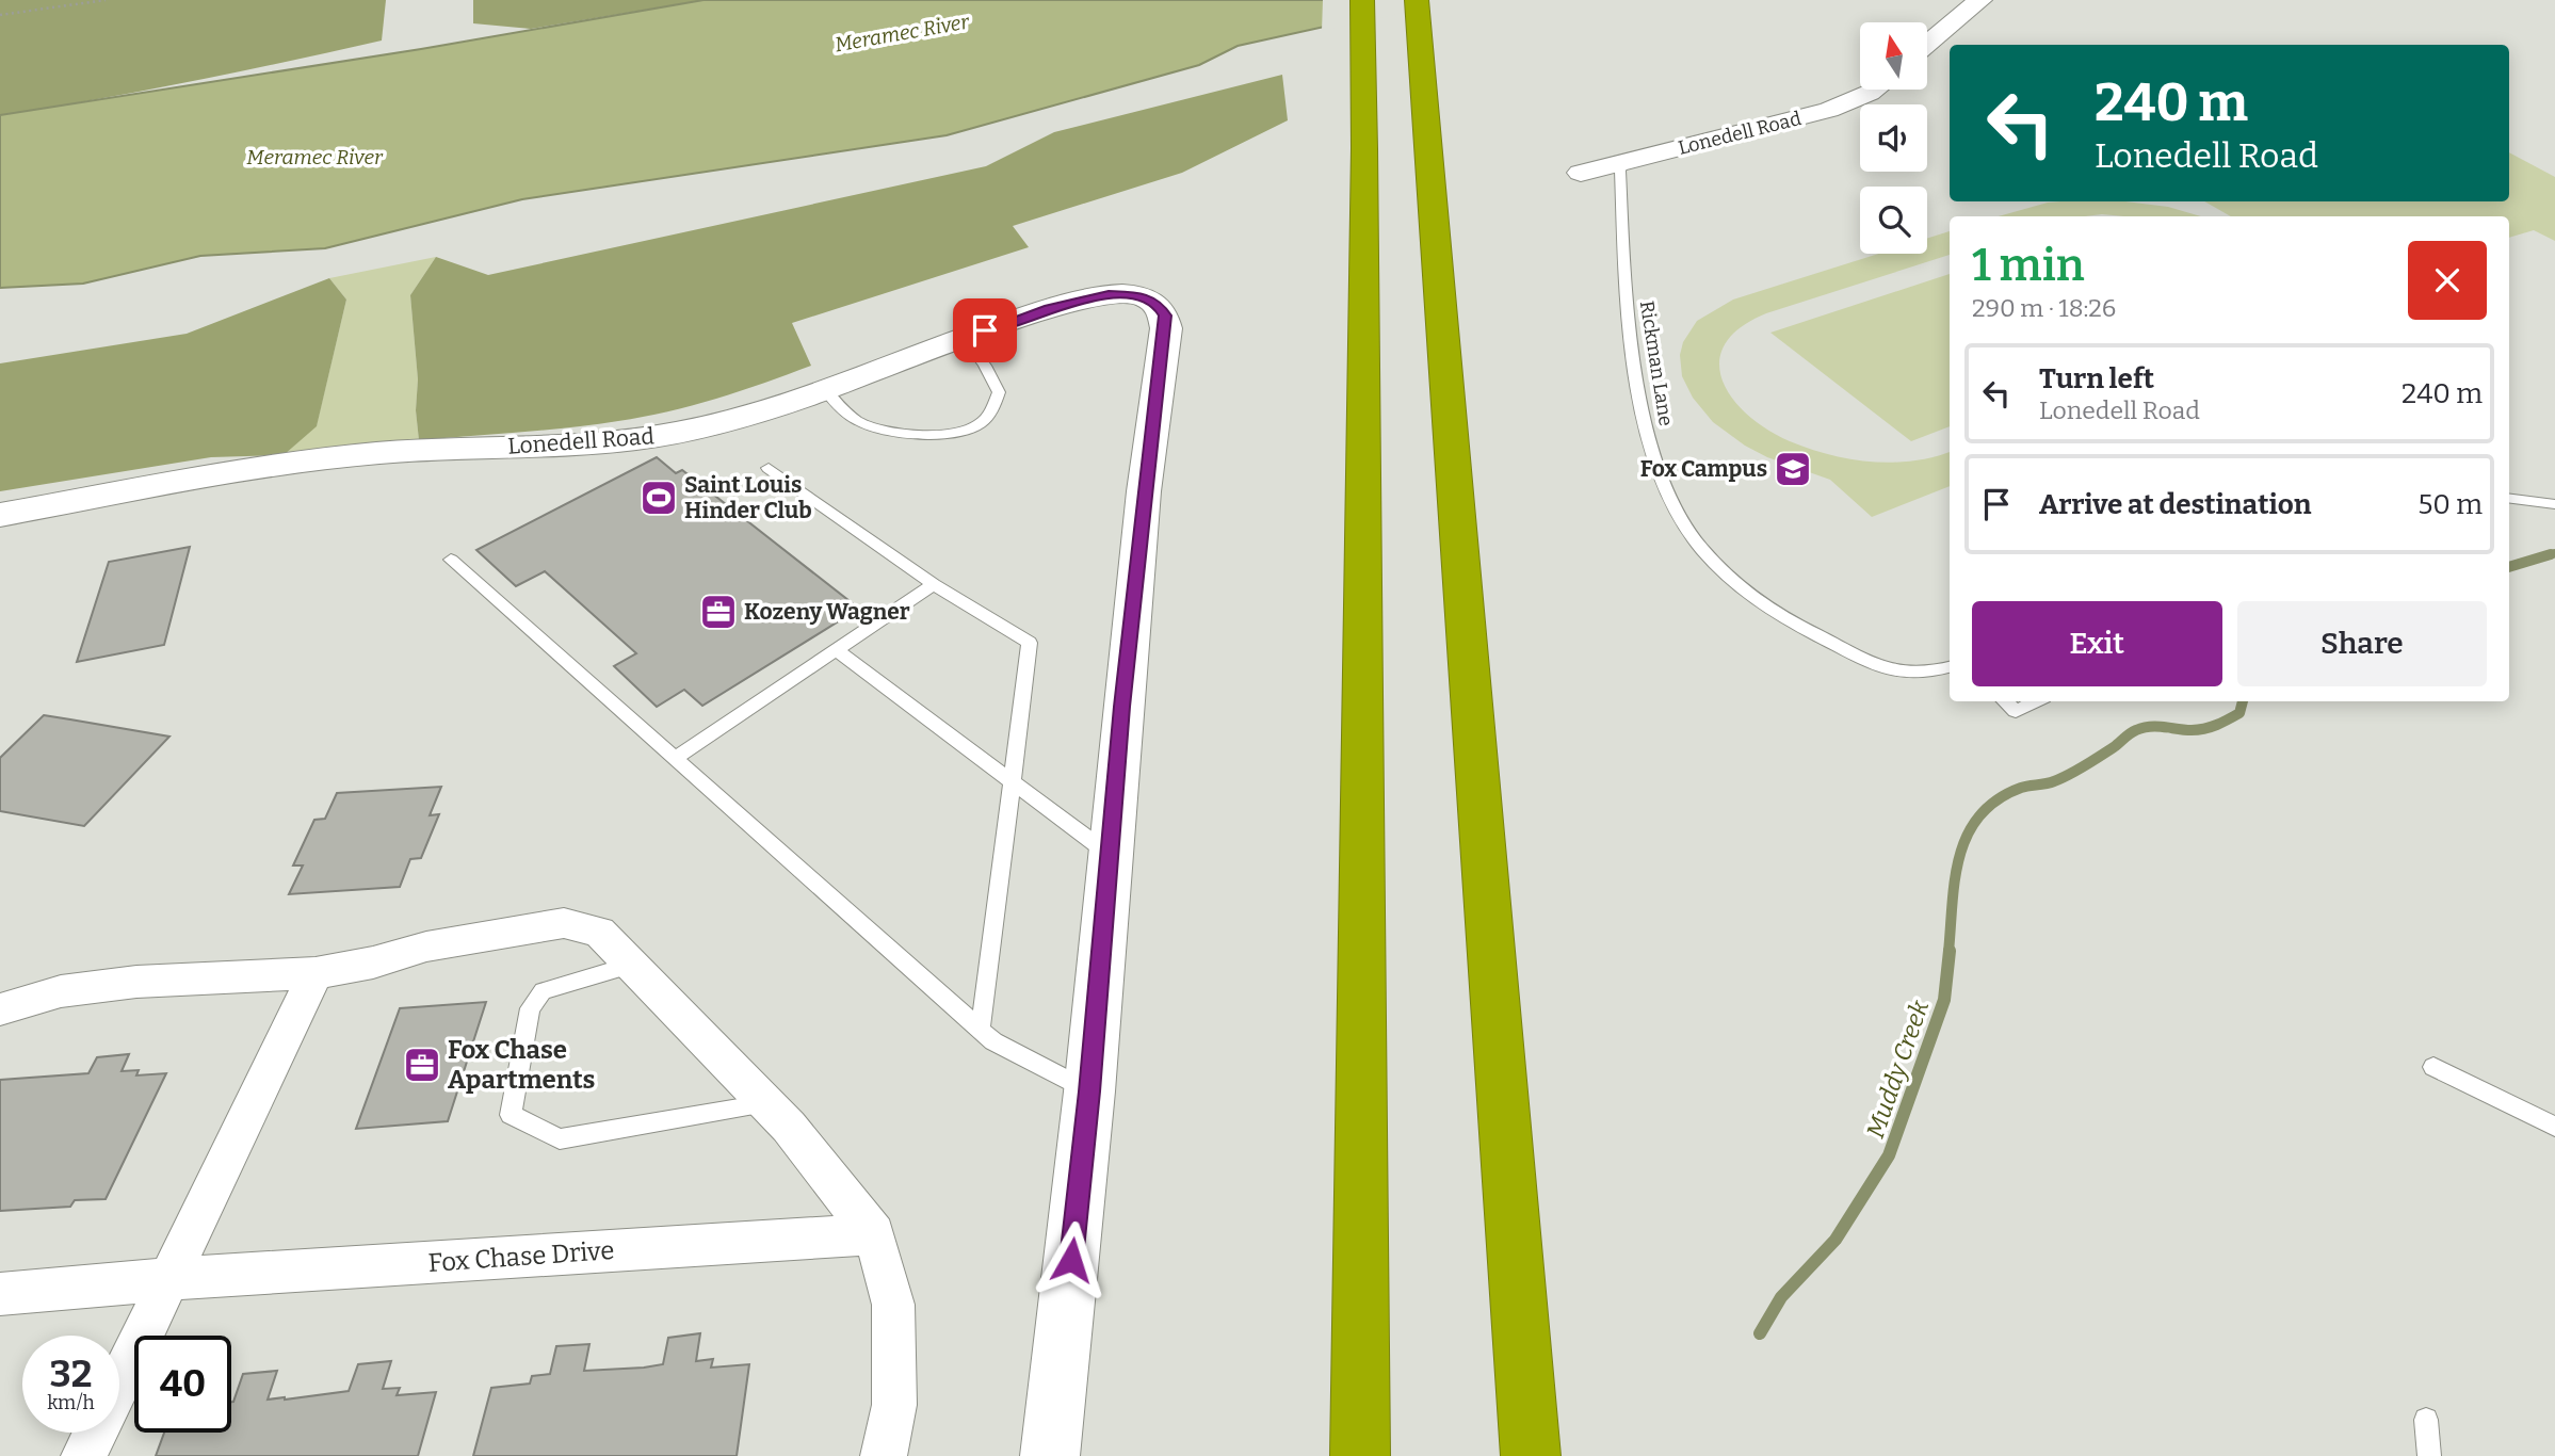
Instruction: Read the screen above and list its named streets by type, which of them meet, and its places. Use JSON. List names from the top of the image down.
{
  "streets": {
    "street": ["Lonedell Road", "Fox Chase Drive"],
    "lane": ["Rickman Lane"]
  },
  "crossings": [
    ["Lonedell Road", "Rickman Lane"]
  ],
  "water": ["Meramec River", "Muddy Creek"],
  "places": {
    "school or university": ["Fox Campus"],
    "sports": ["Saint Louis Hinder Club"],
    "office": ["Kozeny Wagner", "Fox Chase Apartments"]
  },
  "north": "top",
  "page": {
    "turn": ["240 m", "Lonedell Road"],
    "heading": ["1 min", "290 m · 18:26"],
    "list": [
      {
        "name": "Turn left",
        "note": "Lonedell Road",
        "value": "240 m"
      },
      {
        "name": "Arrive at destination",
        "value": "50 m"
      }
    ],
    "buttons": ["Exit", "Share"],
    "speed": "32 km/h",
    "limit": "40"
  }
}
